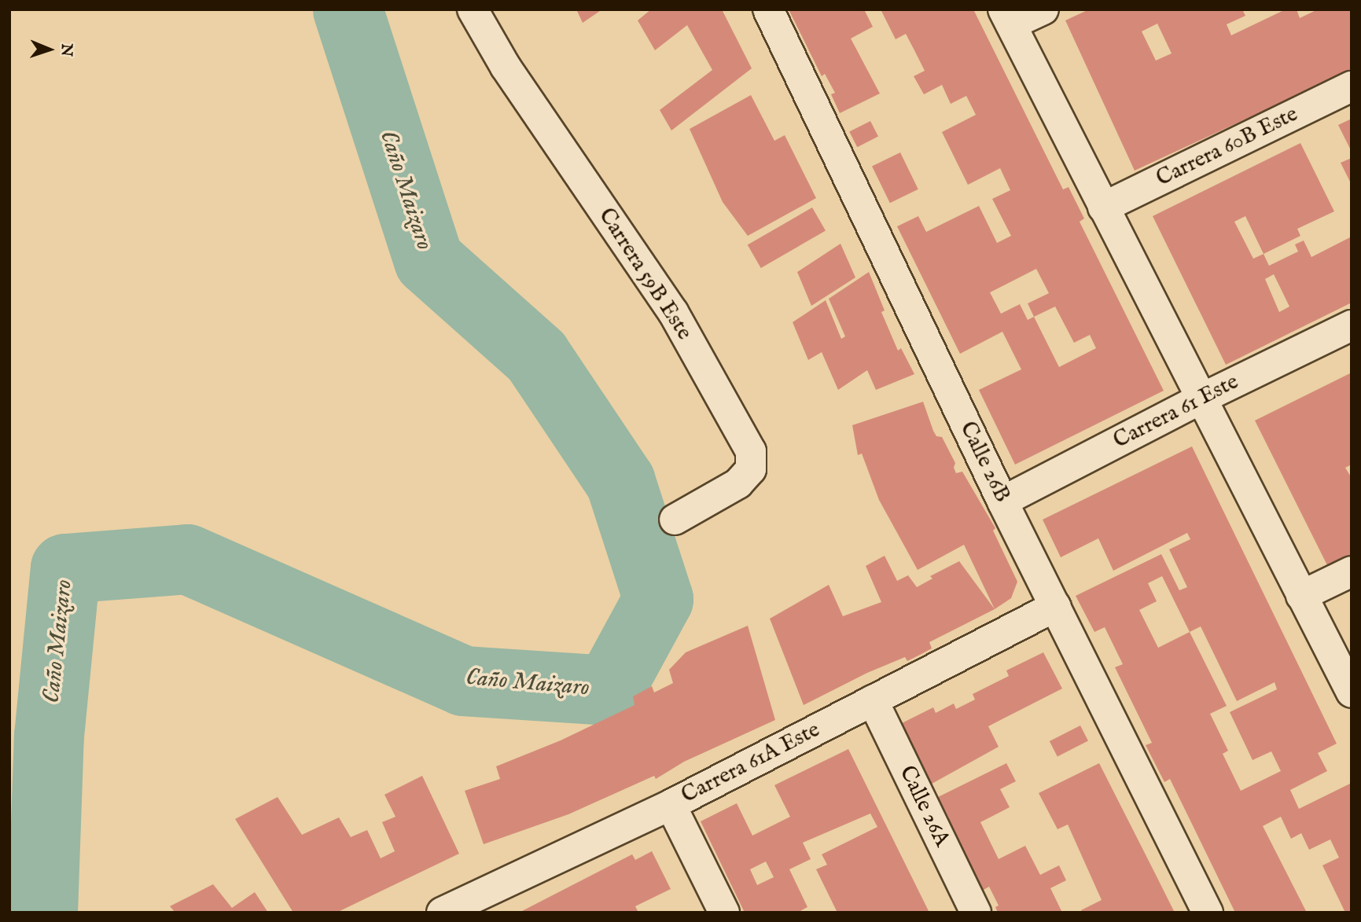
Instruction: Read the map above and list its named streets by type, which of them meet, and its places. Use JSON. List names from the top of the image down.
{
  "streets": {
    "street": [
      "Carrera 60B Este",
      "Carrera 59B Este",
      "Carrera 61 Este",
      "Calle 26B",
      "Carrera 61A Este",
      "Calle 26A"
    ]
  },
  "crossings": [
    ["Carrera 61 Este", "Calle 26B"],
    ["Calle 26B", "Carrera 61A Este"],
    ["Carrera 61A Este", "Calle 26A"]
  ],
  "water": ["Caño Maizaro"],
  "north": "right"
}
